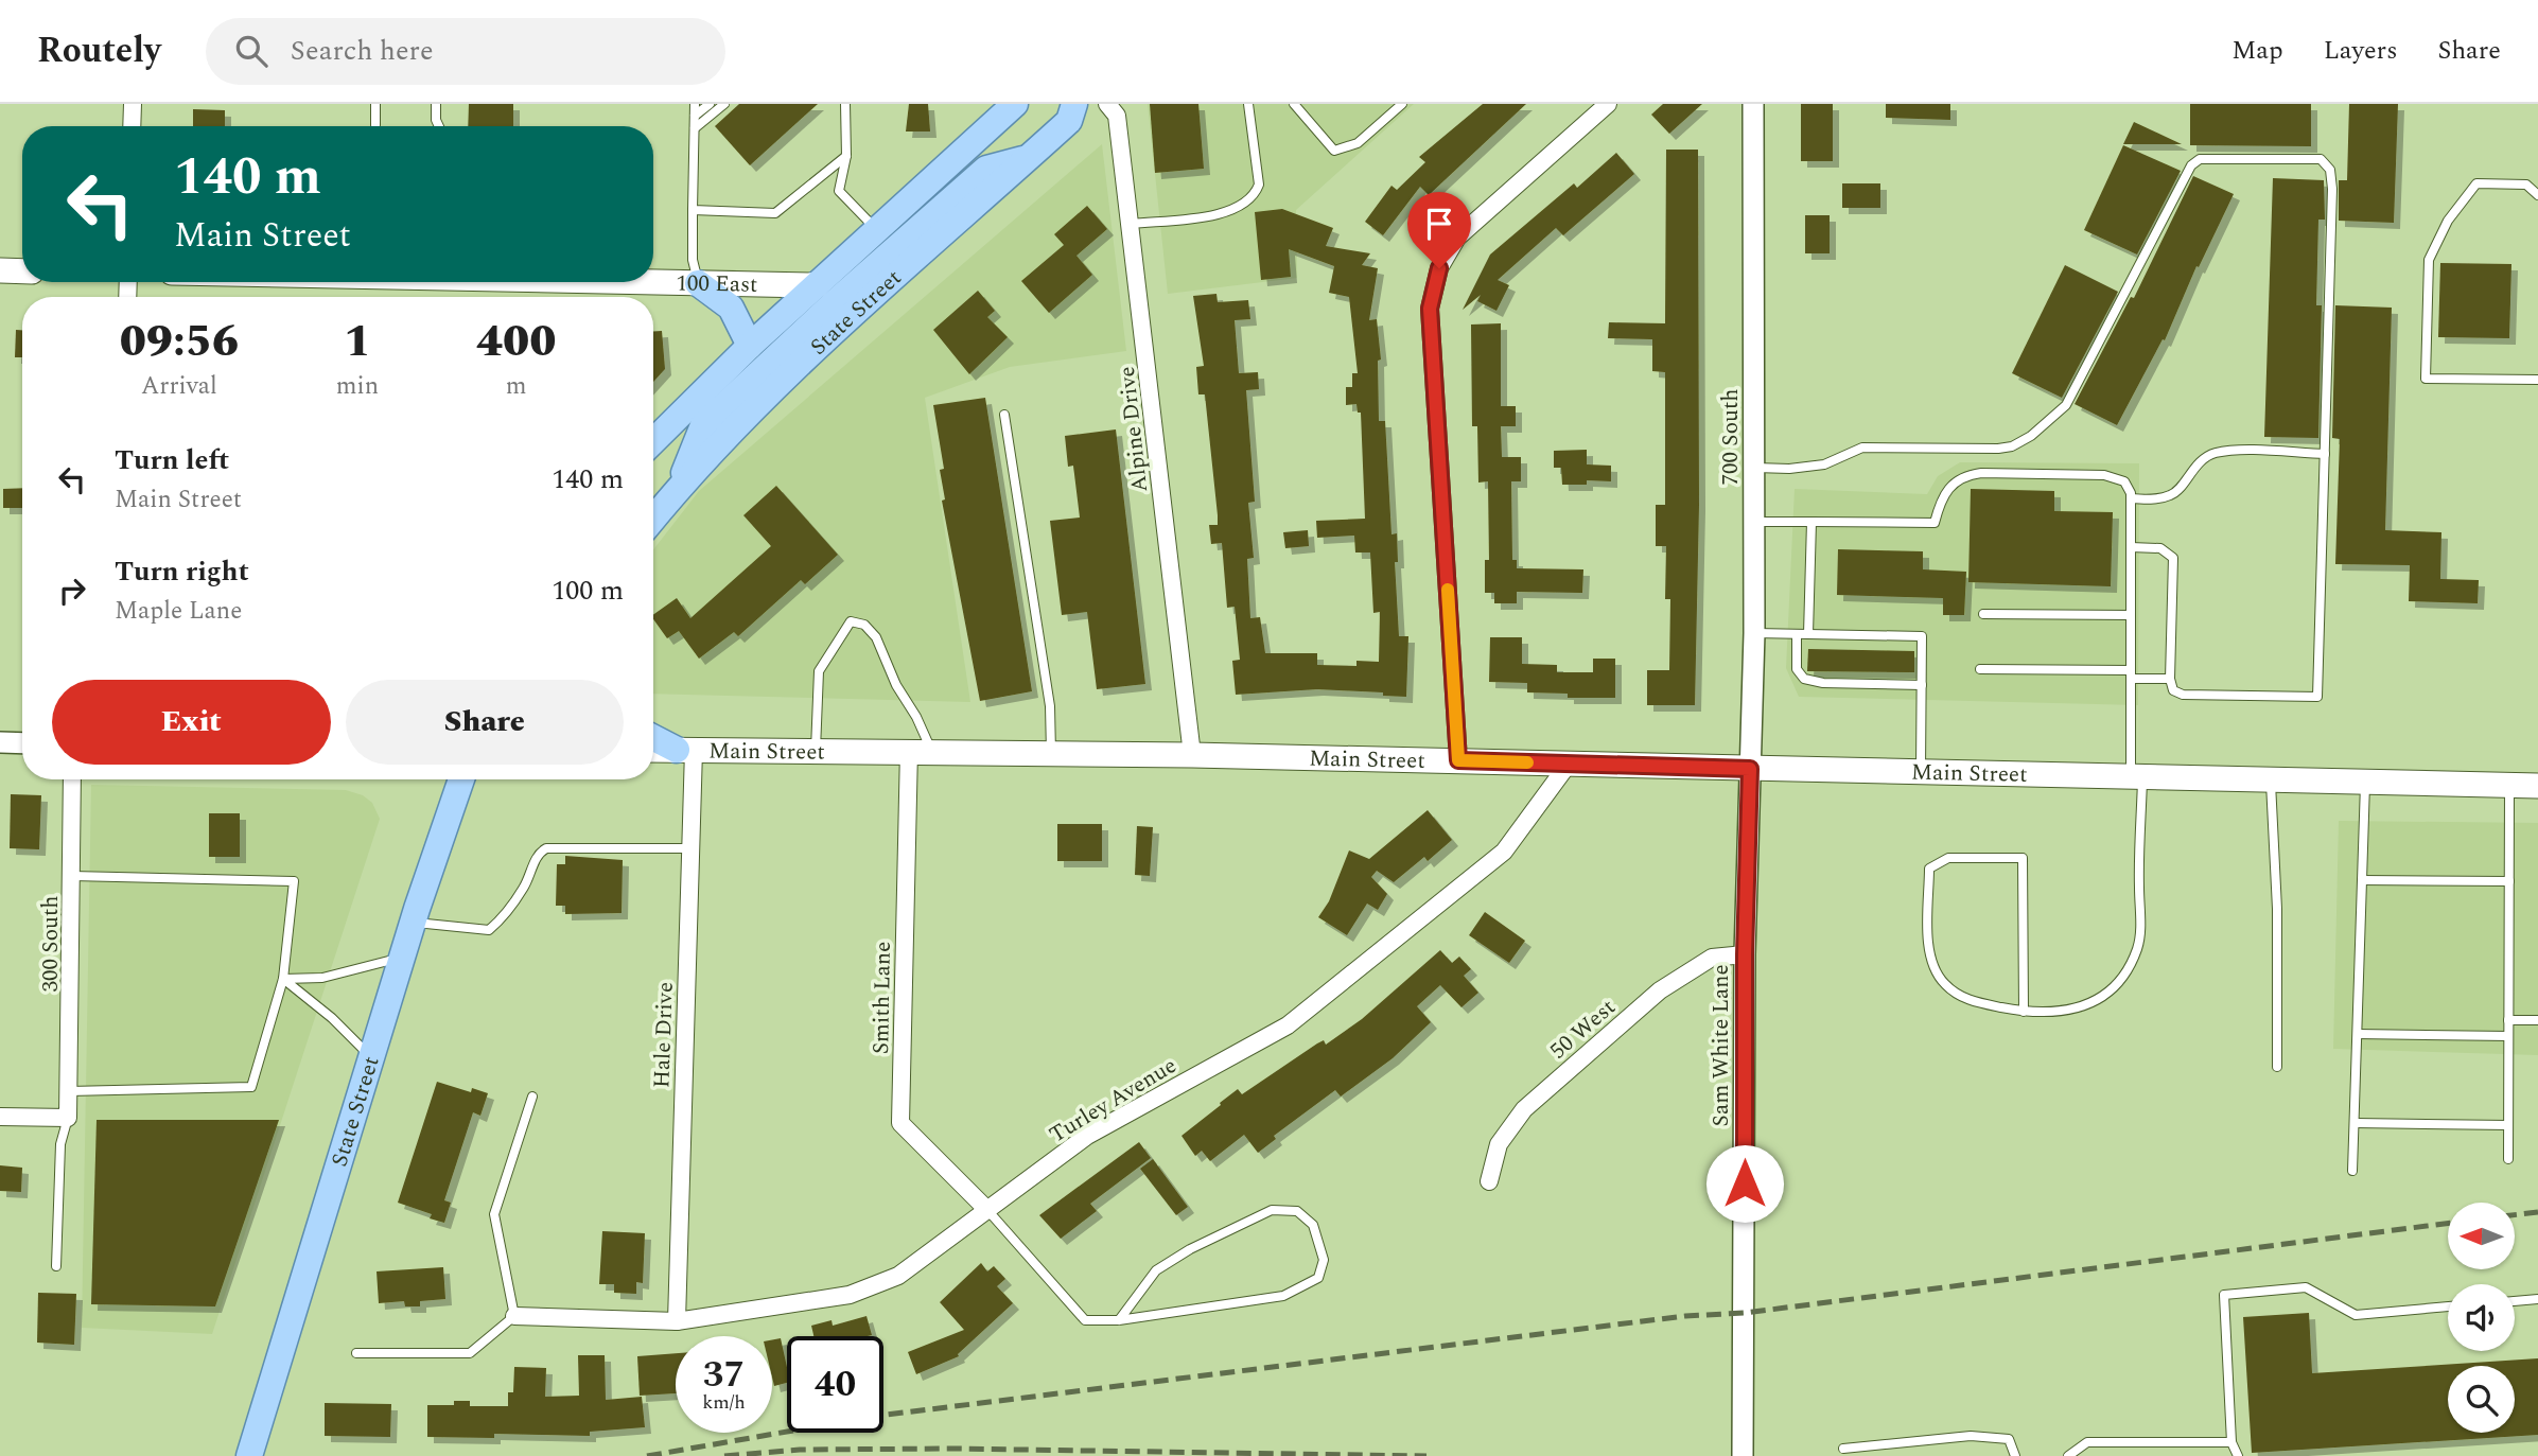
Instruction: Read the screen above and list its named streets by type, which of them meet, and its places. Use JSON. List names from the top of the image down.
{
  "streets": {
    "main road": ["100 East", "State Street", "Main Street"],
    "street": [
      "Alpine Drive",
      "700 South",
      "300 South",
      "Smith Lane",
      "50 West",
      "Hale Drive",
      "Sam White Lane",
      "Turley Avenue"
    ]
  },
  "crossings": [
    ["Alpine Drive", "Main Street"],
    ["700 South", "Main Street"],
    ["700 South", "Sam White Lane"],
    ["Main Street", "Smith Lane"],
    ["Main Street", "Hale Drive"],
    ["Main Street", "Sam White Lane"],
    ["Main Street", "Turley Avenue"],
    ["Smith Lane", "Turley Avenue"],
    ["50 West", "Sam White Lane"],
    ["Hale Drive", "Turley Avenue"]
  ],
  "north": "left",
  "page": {
    "header": "Routely",
    "search": "Search here",
    "nav": ["Map", "Layers", "Share"],
    "turn": ["140 m", "Main Street"],
    "eta": [
      "09:56",
      "Arrival",
      "1",
      "min",
      "400",
      "m"
    ],
    "list": [
      {
        "name": "Turn left",
        "note": "Main Street",
        "value": "140 m"
      },
      {
        "name": "Turn right",
        "note": "Maple Lane",
        "value": "100 m"
      }
    ],
    "buttons": ["Exit", "Share"],
    "speed": "37 km/h",
    "limit": "40"
  }
}
